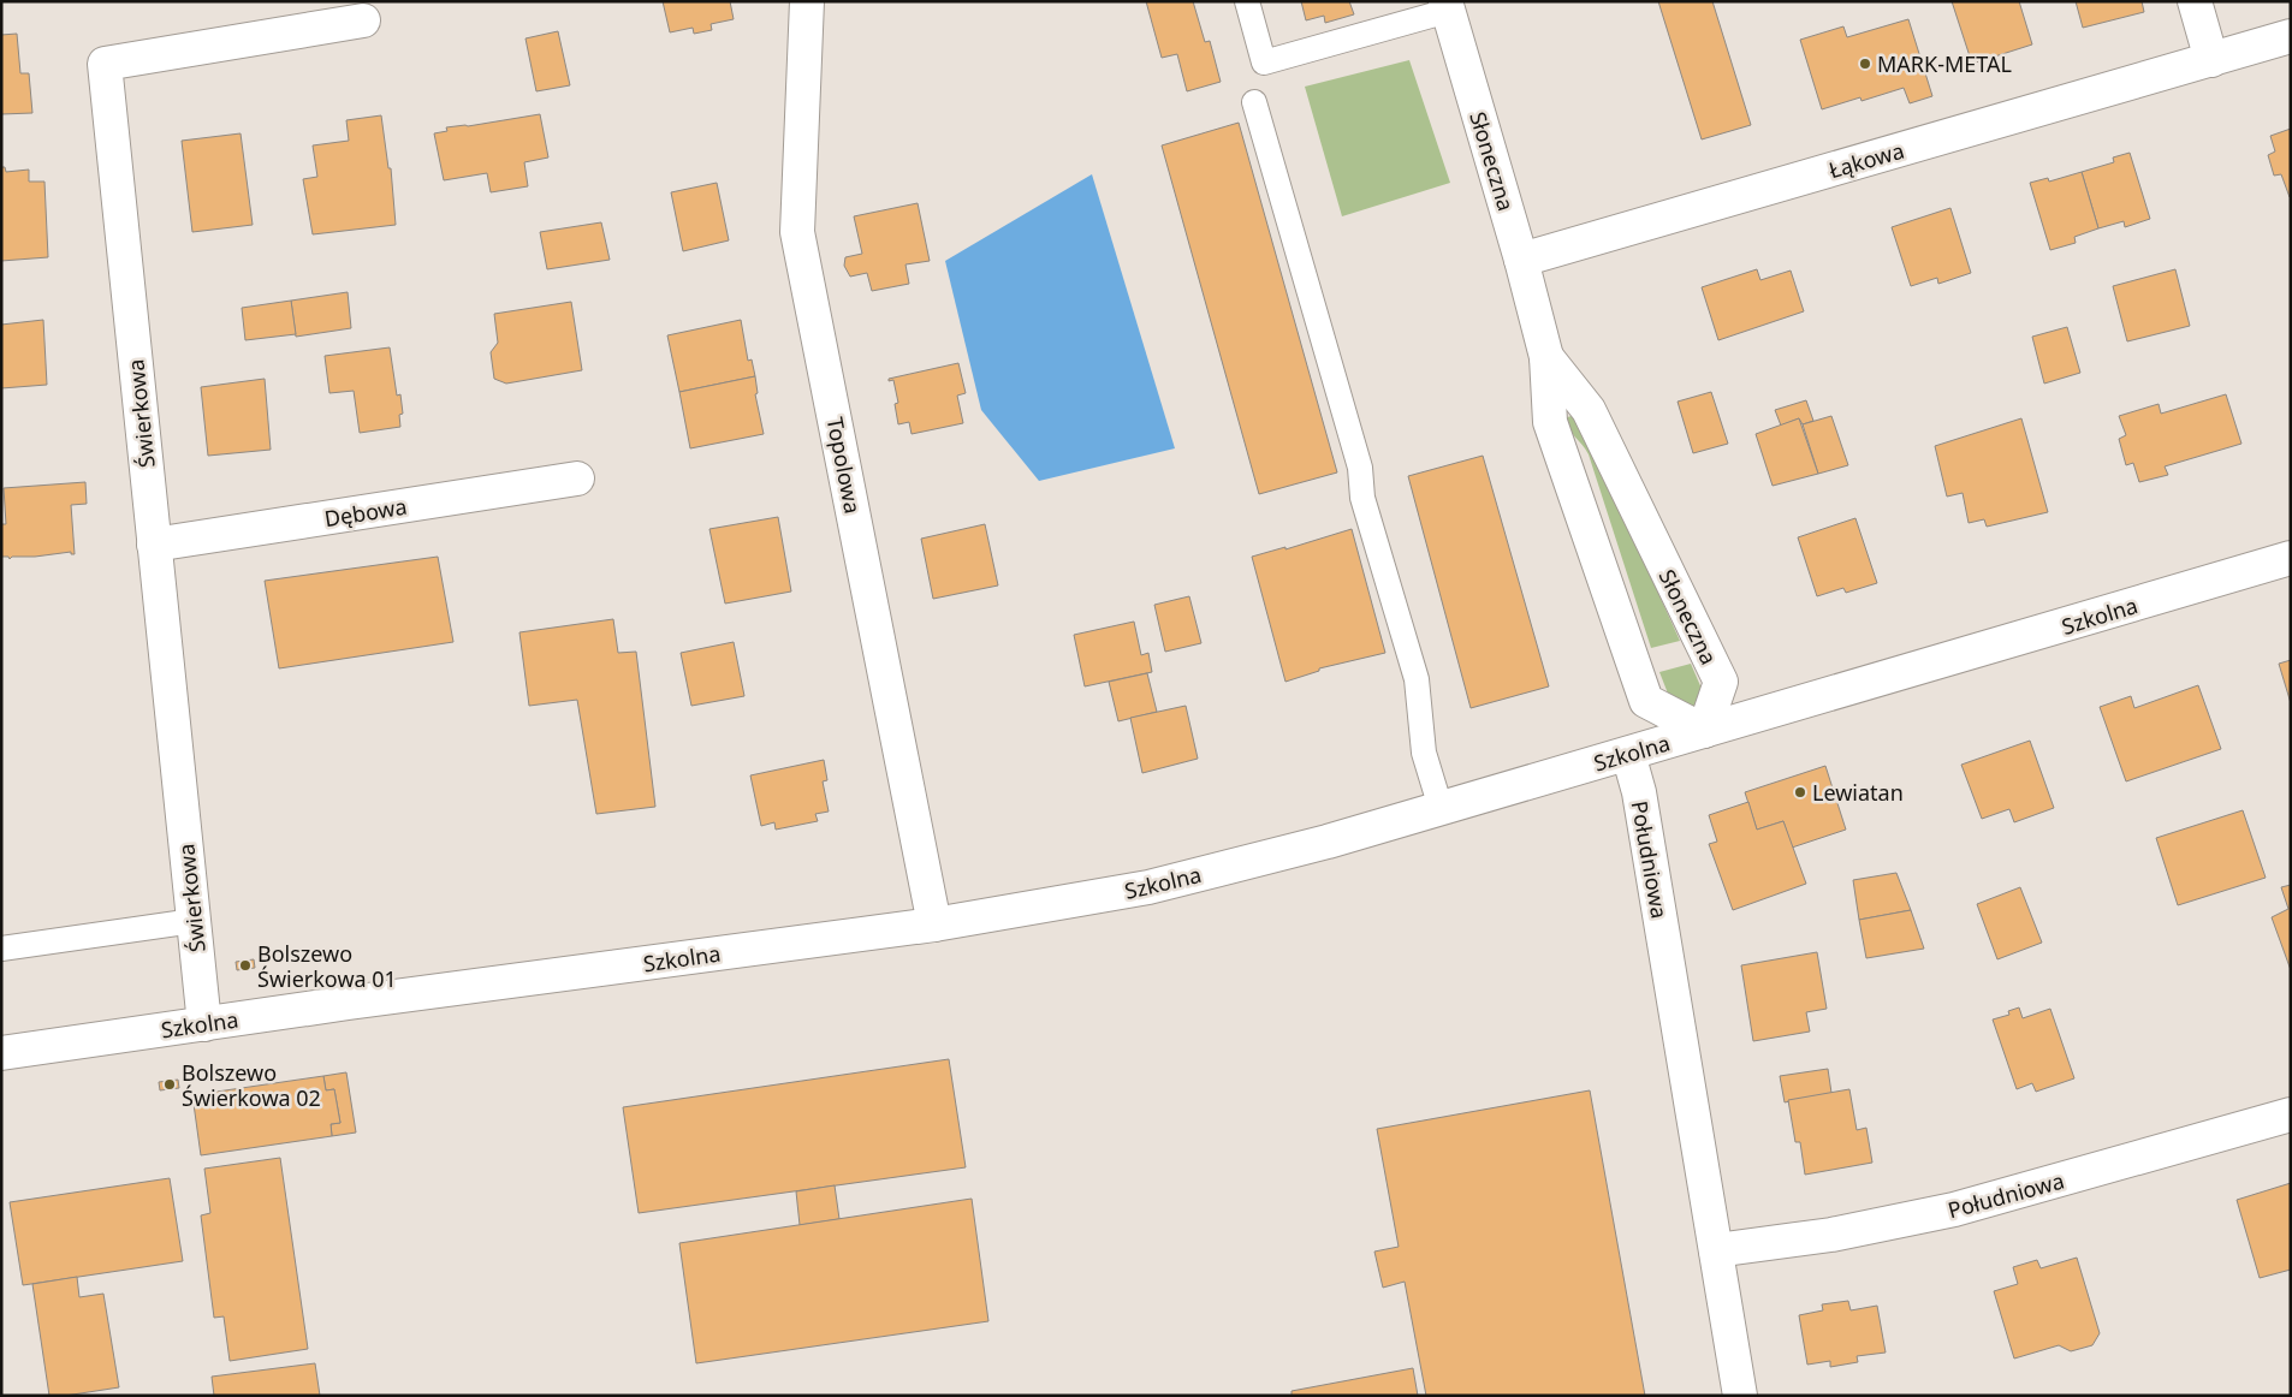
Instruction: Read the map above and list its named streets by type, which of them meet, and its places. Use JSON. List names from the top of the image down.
{
  "streets": {
    "street": [
      "Łąkowa",
      "Słoneczna",
      "Świerkowa",
      "Topolowa",
      "Dębowa",
      "Szkolna",
      "Południowa"
    ]
  },
  "crossings": [
    ["Łąkowa", "Słoneczna"],
    ["Słoneczna", "Szkolna"],
    ["Świerkowa", "Dębowa"],
    ["Świerkowa", "Szkolna"],
    ["Topolowa", "Szkolna"],
    ["Szkolna", "Południowa"]
  ],
  "places": [
    "MARK-METAL",
    "Lewiatan",
    "Bolszewo Świerkowa 01",
    "Bolszewo Świerkowa 02"
  ]
}
